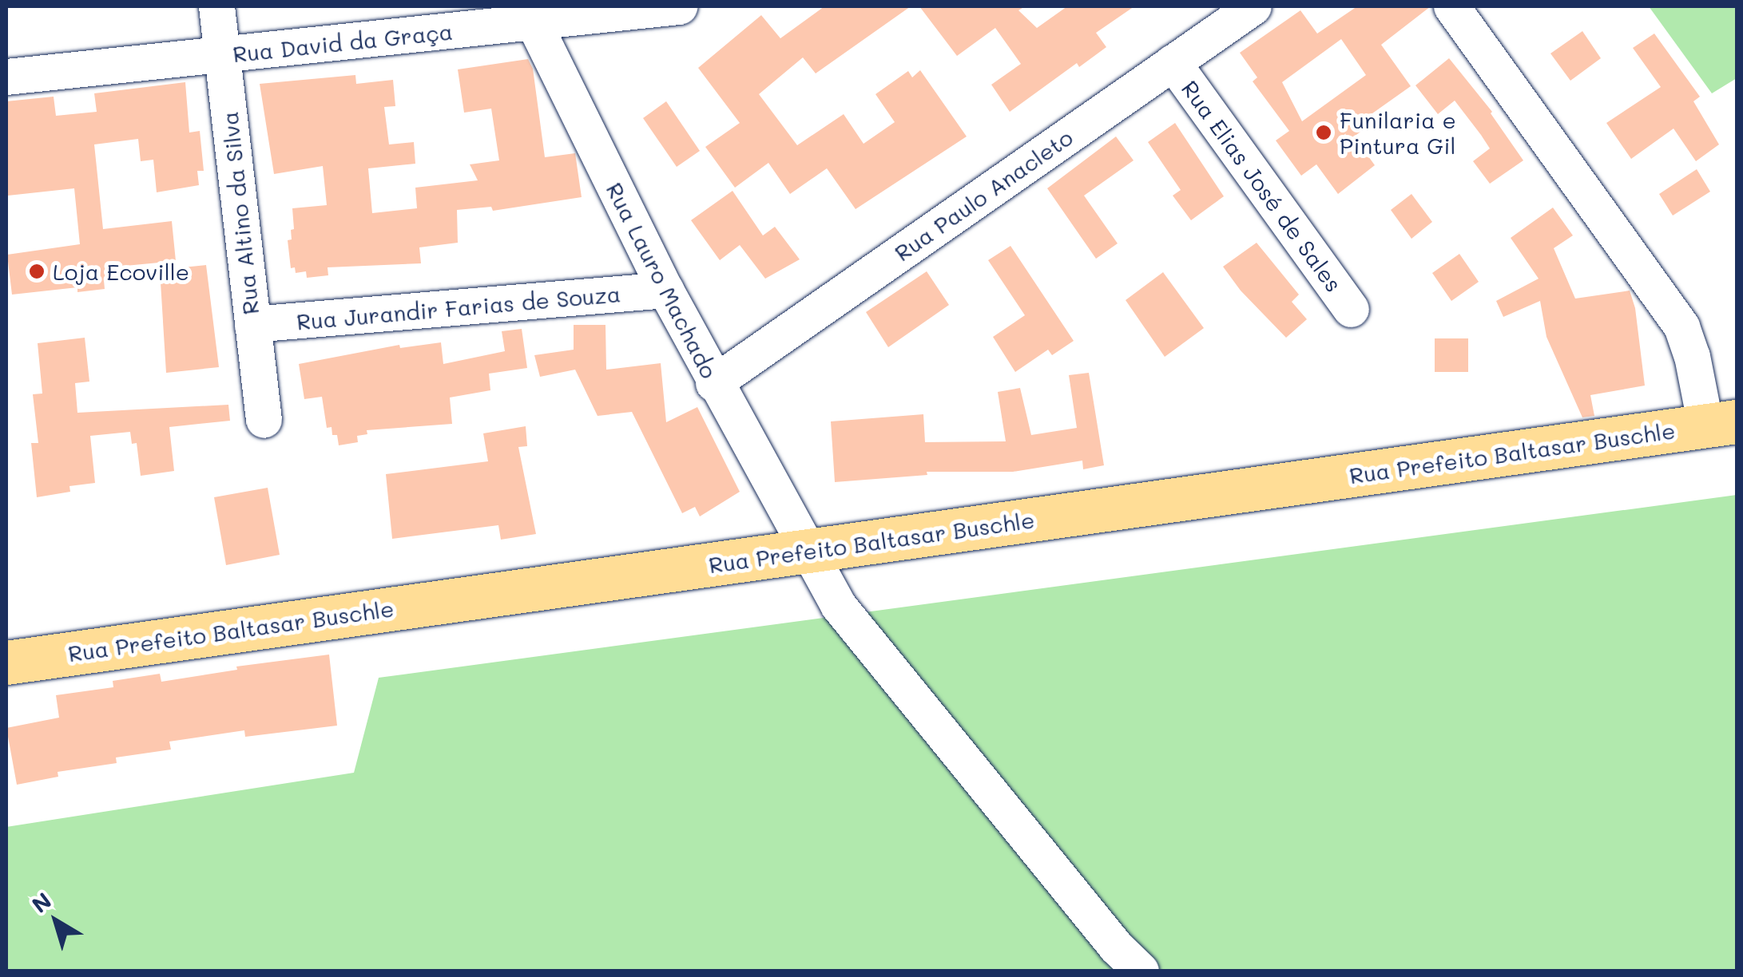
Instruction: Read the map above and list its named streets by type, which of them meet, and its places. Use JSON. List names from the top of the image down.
{
  "streets": {
    "main road": ["Rua Prefeito Baltasar Buschle"],
    "street": [
      "Rua David da Graça",
      "Rua Elias José de Sales",
      "Rua Paulo Anacleto",
      "Rua Altino da Silva",
      "Rua Lauro Machado",
      "Rua Jurandir Farias de Souza"
    ]
  },
  "crossings": [
    ["Rua David da Graça", "Rua Altino da Silva"],
    ["Rua David da Graça", "Rua Lauro Machado"],
    ["Rua Elias José de Sales", "Rua Paulo Anacleto"],
    ["Rua Paulo Anacleto", "Rua Lauro Machado"],
    ["Rua Altino da Silva", "Rua Jurandir Farias de Souza"],
    ["Rua Lauro Machado", "Rua Jurandir Farias de Souza"],
    ["Rua Lauro Machado", "Rua Prefeito Baltasar Buschle"]
  ],
  "places": ["Funilaria e Pintura Gil", "Loja Ecoville"],
  "north": "top left"
}
